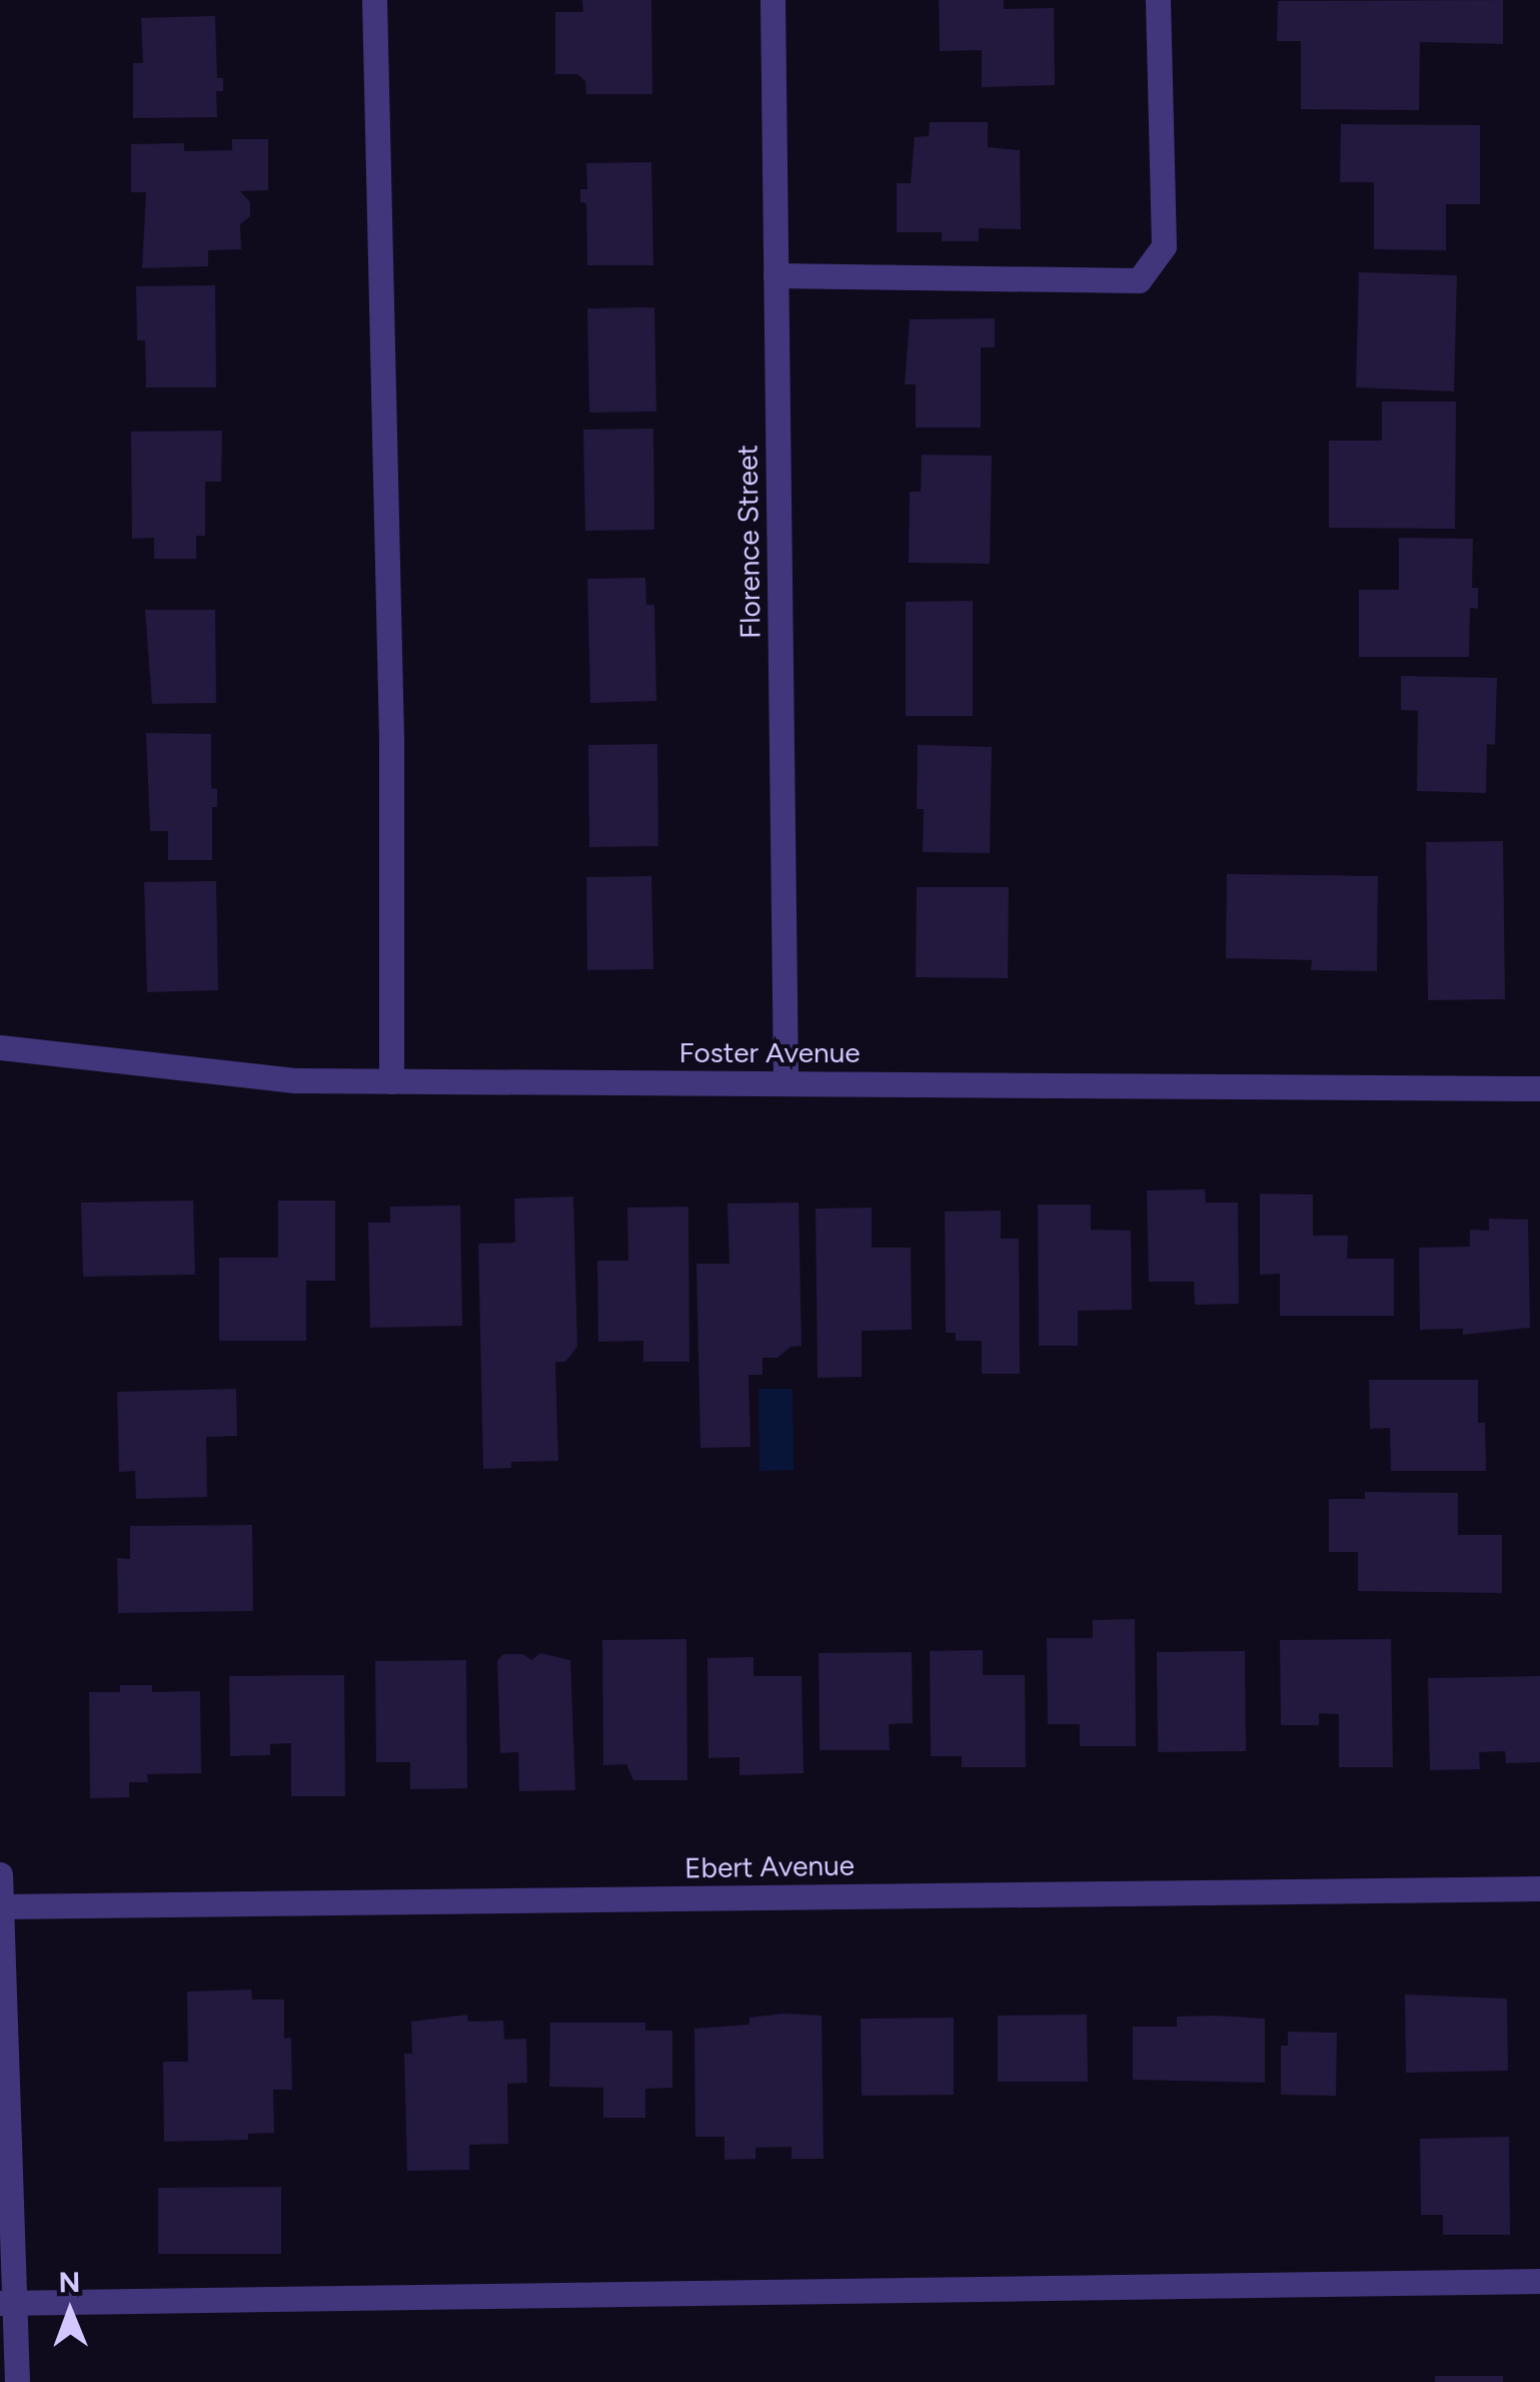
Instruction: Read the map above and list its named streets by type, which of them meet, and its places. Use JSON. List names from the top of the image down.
{
  "streets": {
    "street": ["Florence Street", "Foster Avenue", "Ebert Avenue"]
  },
  "crossings": [
    ["Florence Street", "Foster Avenue"]
  ],
  "north": "top"
}
